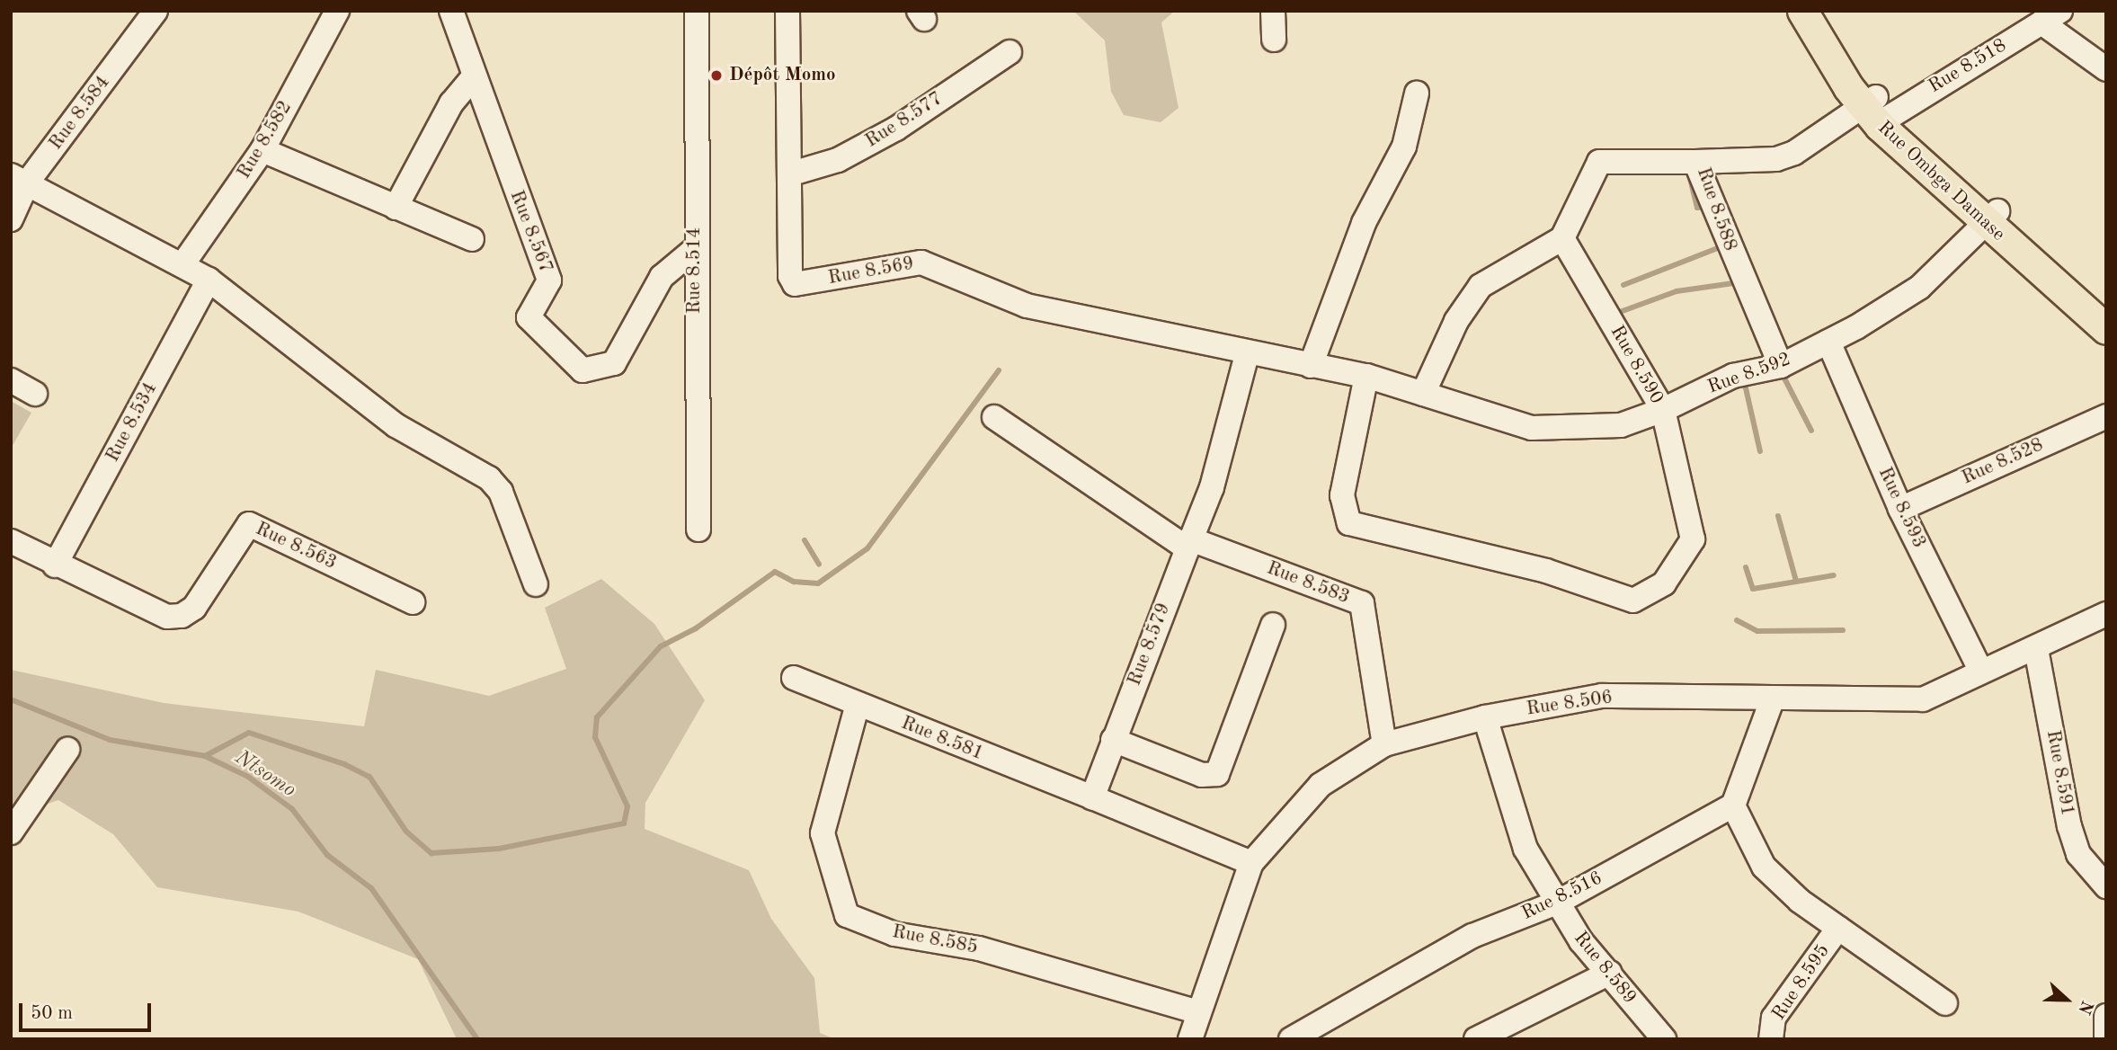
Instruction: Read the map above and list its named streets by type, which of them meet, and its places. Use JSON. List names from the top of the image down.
{
  "streets": {
    "main road": ["Rue Ombga Damase"],
    "street": [
      "Rue 8.518",
      "Rue 8.584",
      "Rue 8.577",
      "Rue 8.582",
      "Rue 8.588",
      "Rue 8.567",
      "Rue 8.514",
      "Rue 8.569",
      "Rue 8.590",
      "Rue 8.592",
      "Rue 8.534",
      "Rue 8.528",
      "Rue 8.593",
      "Rue 8.563",
      "Rue 8.583",
      "Rue 8.579",
      "Rue 8.506",
      "Rue 8.581",
      "Rue 8.591",
      "Rue 8.516",
      "Rue 8.585",
      "Rue 8.589",
      "Rue 8.595"
    ]
  },
  "crossings": [
    ["Rue 8.518", "Rue Ombga Damase"],
    ["Rue 8.518", "Rue 8.588"],
    ["Rue 8.577", "Rue 8.569"],
    ["Rue Ombga Damase", "Rue 8.588"],
    ["Rue Ombga Damase", "Rue 8.592"],
    ["Rue 8.588", "Rue 8.592"],
    ["Rue 8.567", "Rue 8.514"],
    ["Rue 8.569", "Rue 8.590"],
    ["Rue 8.569", "Rue 8.579"],
    ["Rue 8.590", "Rue 8.592"],
    ["Rue 8.590", "Rue 8.579"],
    ["Rue 8.592", "Rue 8.593"],
    ["Rue 8.534", "Rue 8.563"],
    ["Rue 8.528", "Rue 8.593"],
    ["Rue 8.593", "Rue 8.506"],
    ["Rue 8.583", "Rue 8.579"],
    ["Rue 8.583", "Rue 8.506"],
    ["Rue 8.579", "Rue 8.581"],
    ["Rue 8.506", "Rue 8.591"],
    ["Rue 8.506", "Rue 8.585"],
    ["Rue 8.506", "Rue 8.589"],
    ["Rue 8.581", "Rue 8.585"],
    ["Rue 8.516", "Rue 8.589"]
  ],
  "water": ["Ntsomo"],
  "places": ["Dépôt Momo"],
  "scale_bar": "50 m",
  "north": "right"
}
